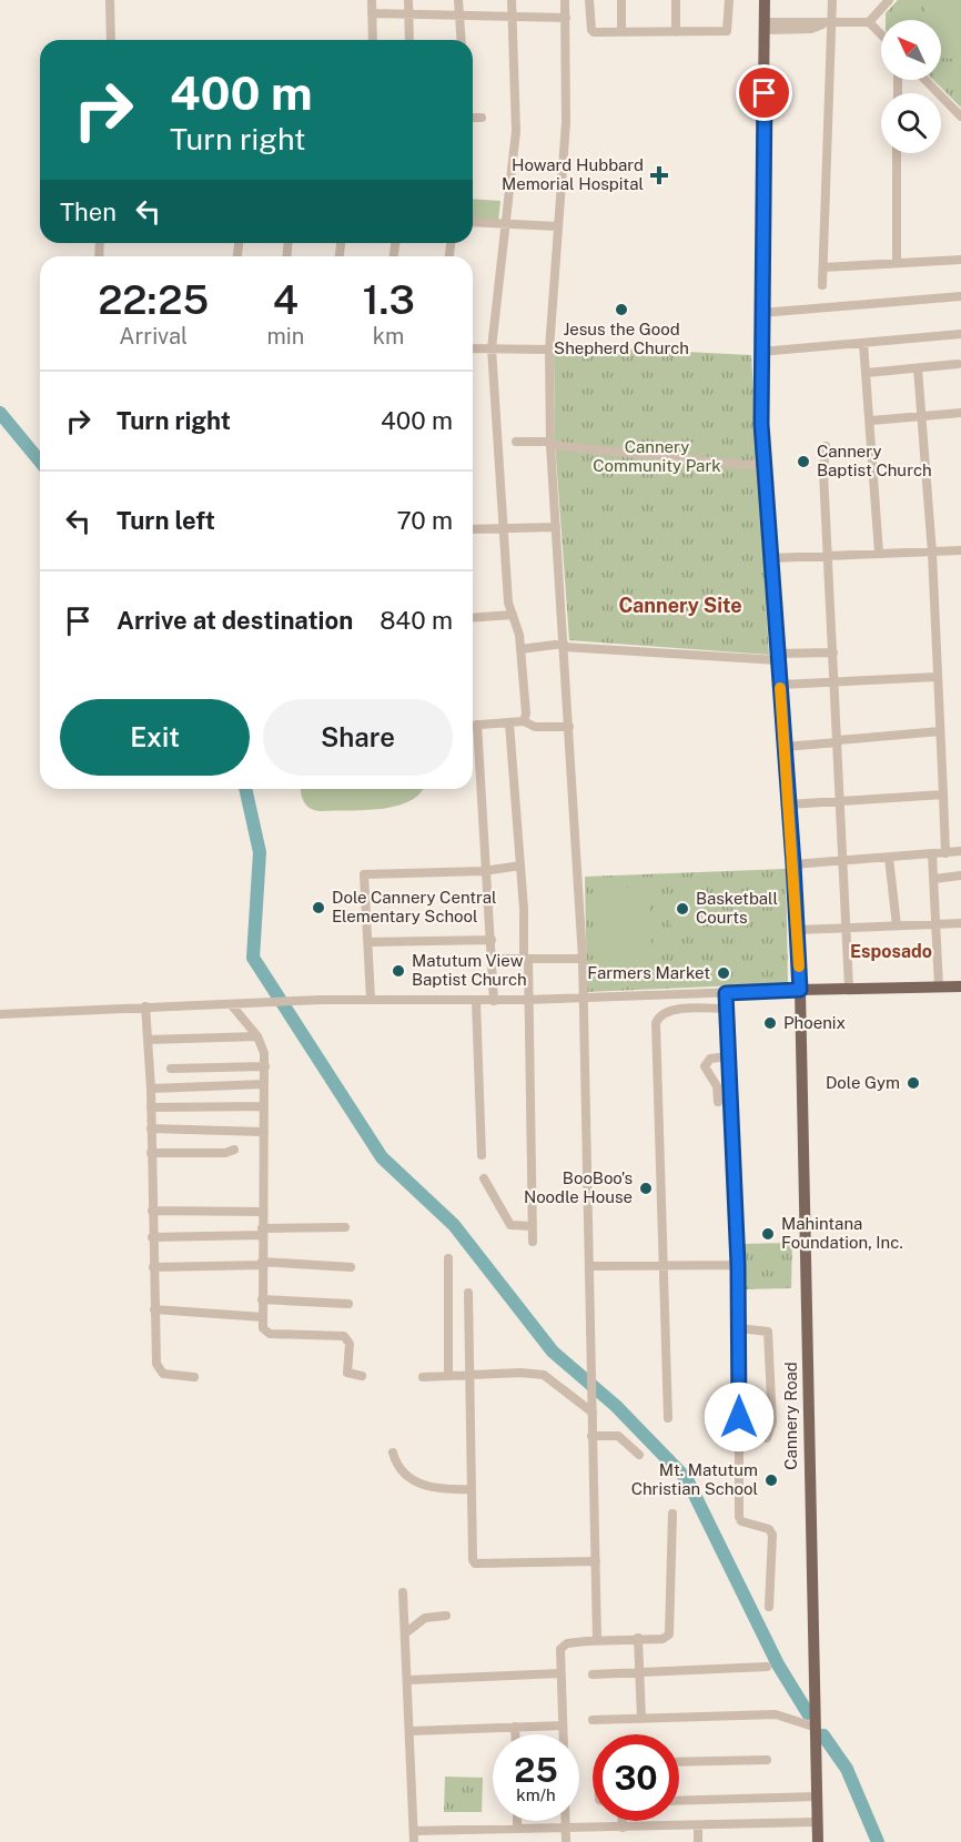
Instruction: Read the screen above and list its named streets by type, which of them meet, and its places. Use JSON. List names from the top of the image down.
{
  "streets": {
    "main road": ["Cannery Road"]
  },
  "districts": ["Cannery Site", "Esposado"],
  "parks": ["Cannery Community Park"],
  "places": {
    "health": ["Howard Hubbard Memorial Hospital"],
    "other": [
      "Jesus the Good Shepherd Church",
      "Cannery Baptist Church",
      "Dole Cannery Central Elementary School",
      "Basketball Courts",
      "Matutum View Baptist Church",
      "Farmers Market",
      "Phoenix",
      "Dole Gym",
      "BooBoo's Noodle House",
      "Mahintana Foundation, Inc.",
      "Mt. Matutum Christian School"
    ]
  },
  "north": "top left",
  "page": {
    "turn": ["400 m", "Turn right"],
    "then": "Then",
    "eta": [
      "22:25",
      "Arrival",
      "4",
      "min",
      "1.3",
      "km"
    ],
    "list": [
      {
        "name": "Turn right",
        "value": "400 m"
      },
      {
        "name": "Turn left",
        "value": "70 m"
      },
      {
        "name": "Arrive at destination",
        "value": "840 m"
      }
    ],
    "buttons": ["Exit", "Share"],
    "speed": "25 km/h",
    "limit": "30"
  }
}
